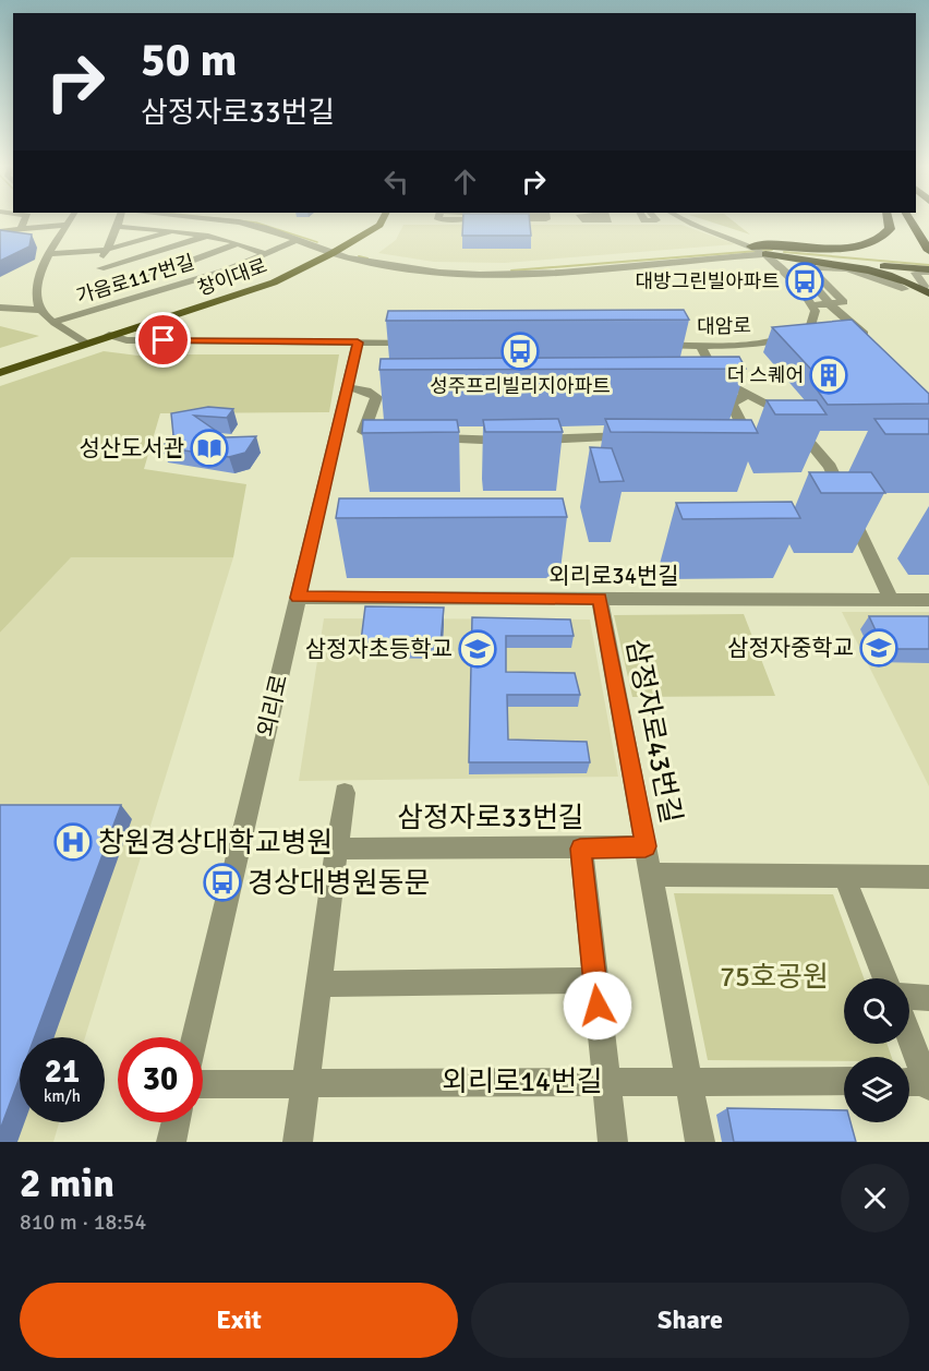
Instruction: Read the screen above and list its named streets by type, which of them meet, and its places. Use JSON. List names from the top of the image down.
{
  "streets": {
    "main road": ["창이대로"],
    "street": [
      "가음로117번길",
      "대암로",
      "외리로34번길",
      "외리로",
      "삼정자로43번길",
      "삼정자로33번길",
      "외리로14번길"
    ]
  },
  "crossings": [
    ["외리로34번길", "외리로"],
    ["외리로34번길", "삼정자로43번길"],
    ["삼정자로43번길", "삼정자로33번길"],
    ["삼정자로43번길", "외리로14번길"]
  ],
  "parks": ["75호공원"],
  "places": {
    "bus stop": ["대방그린빌아파트", "성주프리빌리지아파트", "경상대병원동문"],
    "building": ["더 스퀘어"],
    "library": ["성산도서관"],
    "school or university": ["삼정자중학교", "삼정자초등학교"],
    "hospital": ["창원경상대학교병원"]
  },
  "page": {
    "turn": ["50 m", "삼정자로33번길"],
    "speed": "21 km/h",
    "limit": "30",
    "heading": ["2 min", "810 m · 18:54"],
    "buttons": ["Exit", "Share"]
  }
}
